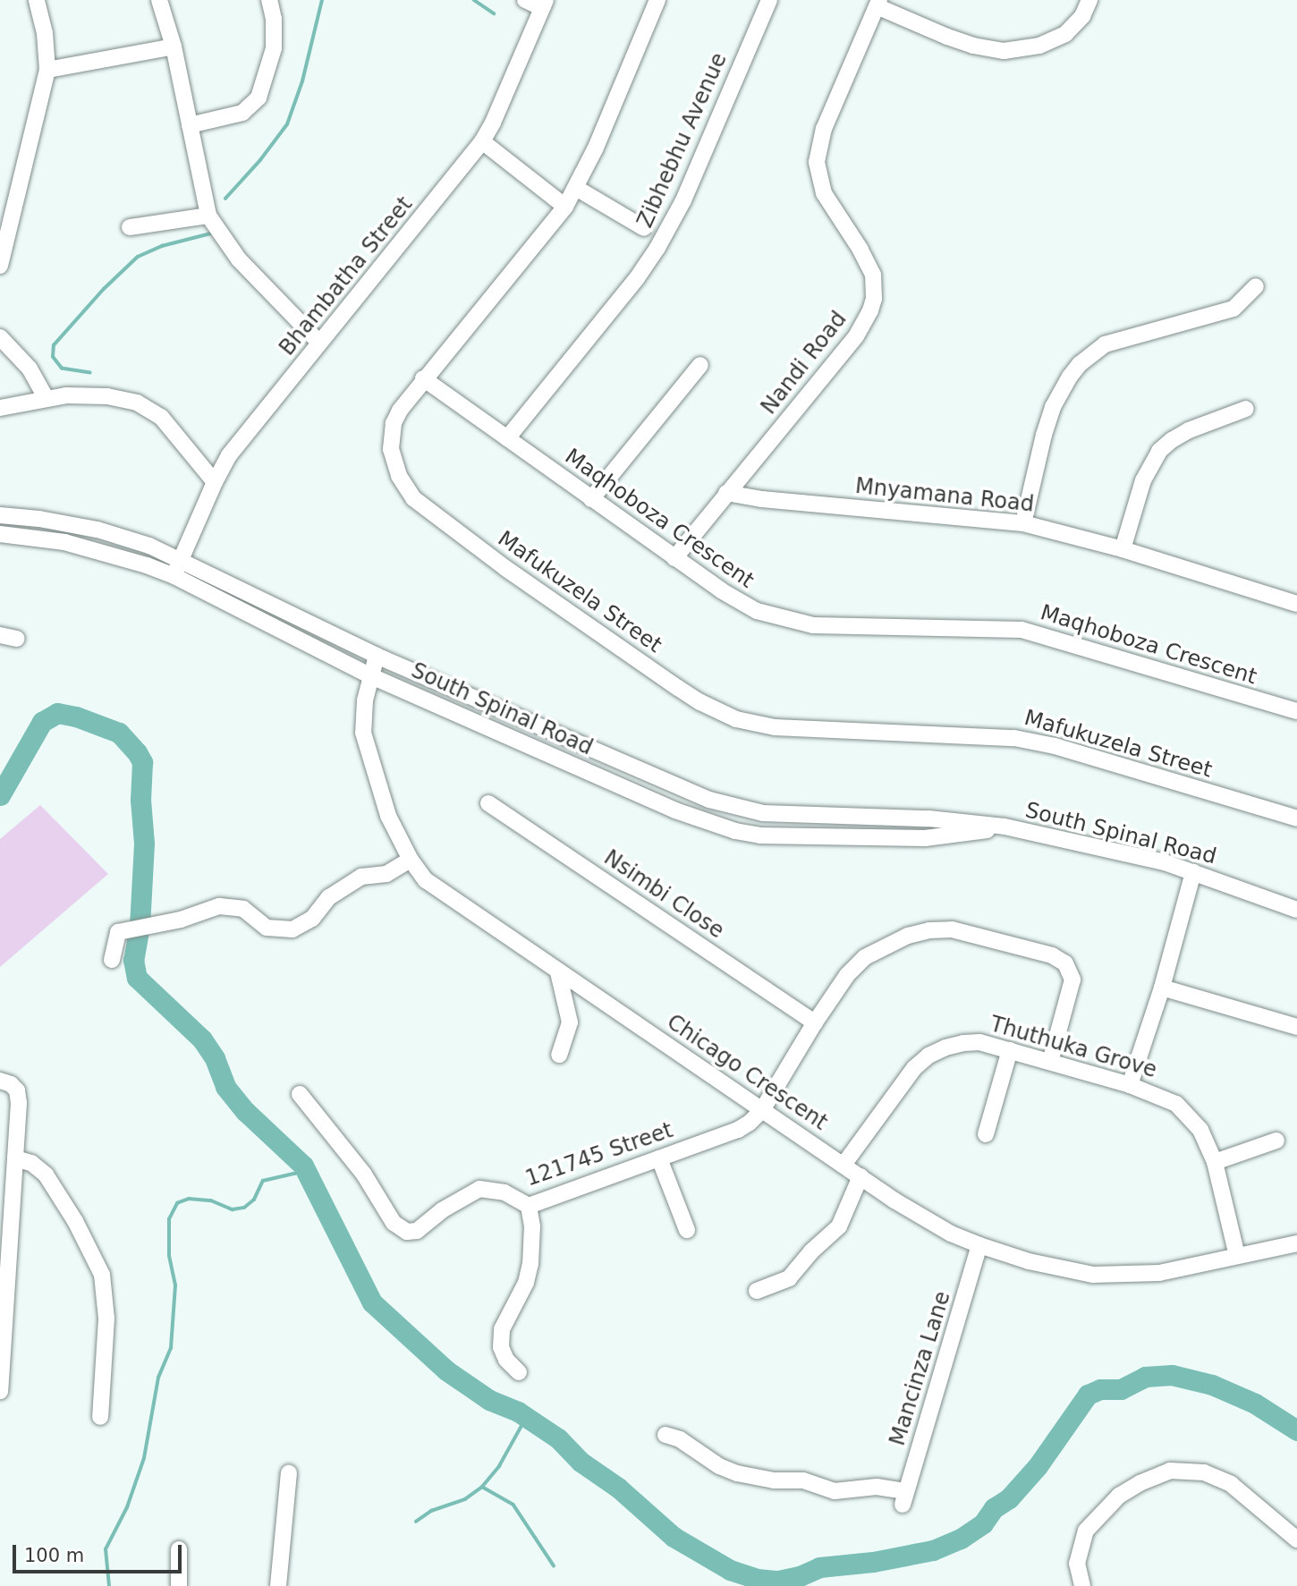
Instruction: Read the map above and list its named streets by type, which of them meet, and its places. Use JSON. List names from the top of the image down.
{
  "streets": {
    "street": [
      "Zibhebhu Avenue",
      "Bhambatha Street",
      "Nandi Road",
      "Mnyamana Road",
      "Maqhoboza Crescent",
      "Mafukuzela Street",
      "South Spinal Road",
      "Nsimbi Close",
      "Thuthuka Grove",
      "Chicago Crescent",
      "121745 Street",
      "Mancinza Lane"
    ]
  },
  "crossings": [
    ["Zibhebhu Avenue", "Maqhoboza Crescent"],
    ["Bhambatha Street", "South Spinal Road"],
    ["Nandi Road", "Mnyamana Road"],
    ["Nandi Road", "Maqhoboza Crescent"],
    ["Maqhoboza Crescent", "Mafukuzela Street"],
    ["South Spinal Road", "Chicago Crescent"],
    ["Nsimbi Close", "121745 Street"],
    ["Thuthuka Grove", "Chicago Crescent"],
    ["Thuthuka Grove", "121745 Street"],
    ["Chicago Crescent", "121745 Street"],
    ["Chicago Crescent", "Mancinza Lane"]
  ],
  "scale_bar": "100 m"
}
